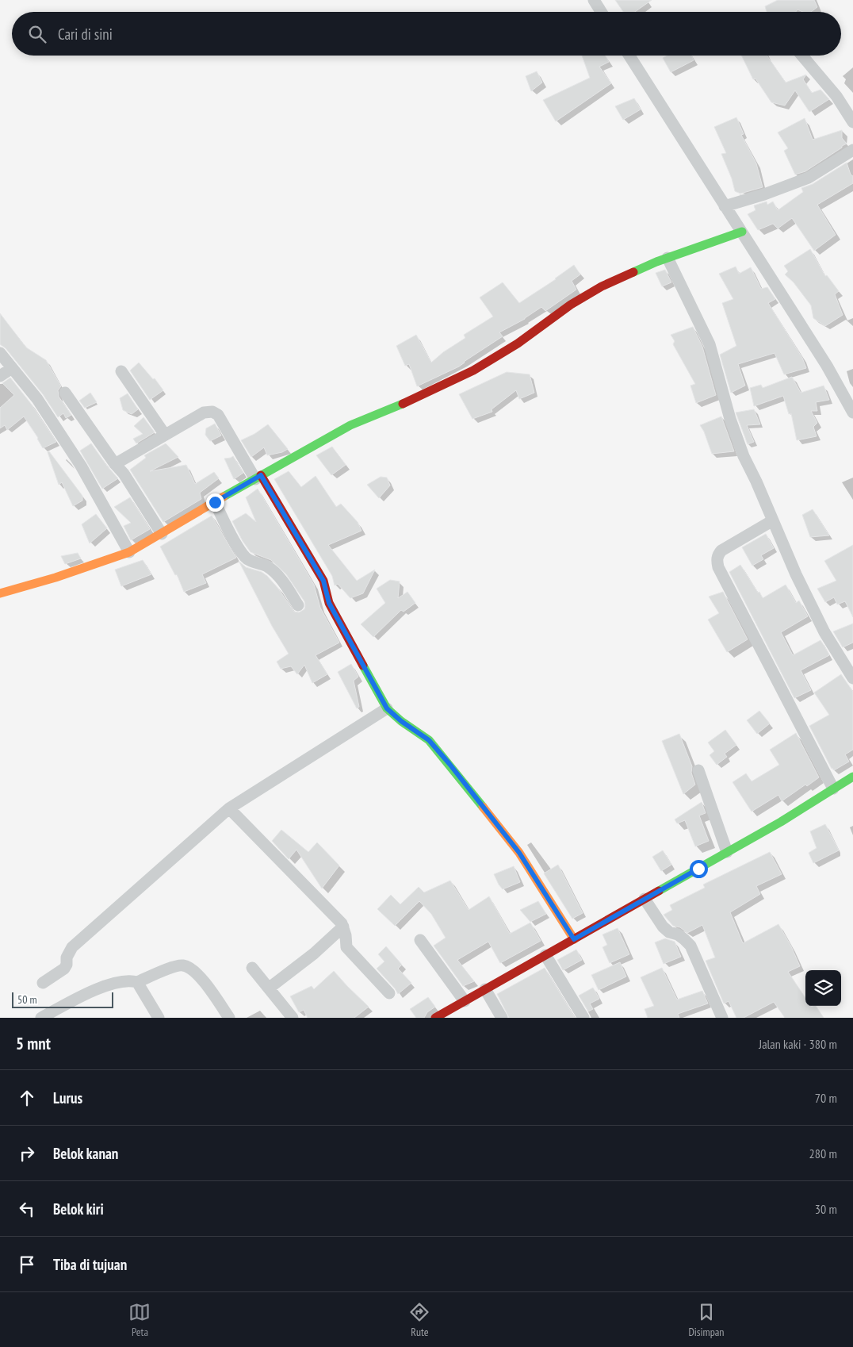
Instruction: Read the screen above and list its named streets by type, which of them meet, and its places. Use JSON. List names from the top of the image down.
{
  "scale_bar": "50 m",
  "page": {
    "search": "Cari di sini",
    "scale": "50 m",
    "heading": ["5 mnt", "Jalan kaki · 380 m"],
    "list": [
      ["Lurus", "70 m"],
      ["Belok kanan", "280 m"],
      ["Belok kiri", "30 m"],
      "Tiba di tujuan"
    ],
    "nav": ["Peta", "Rute", "Disimpan"]
  }
}
